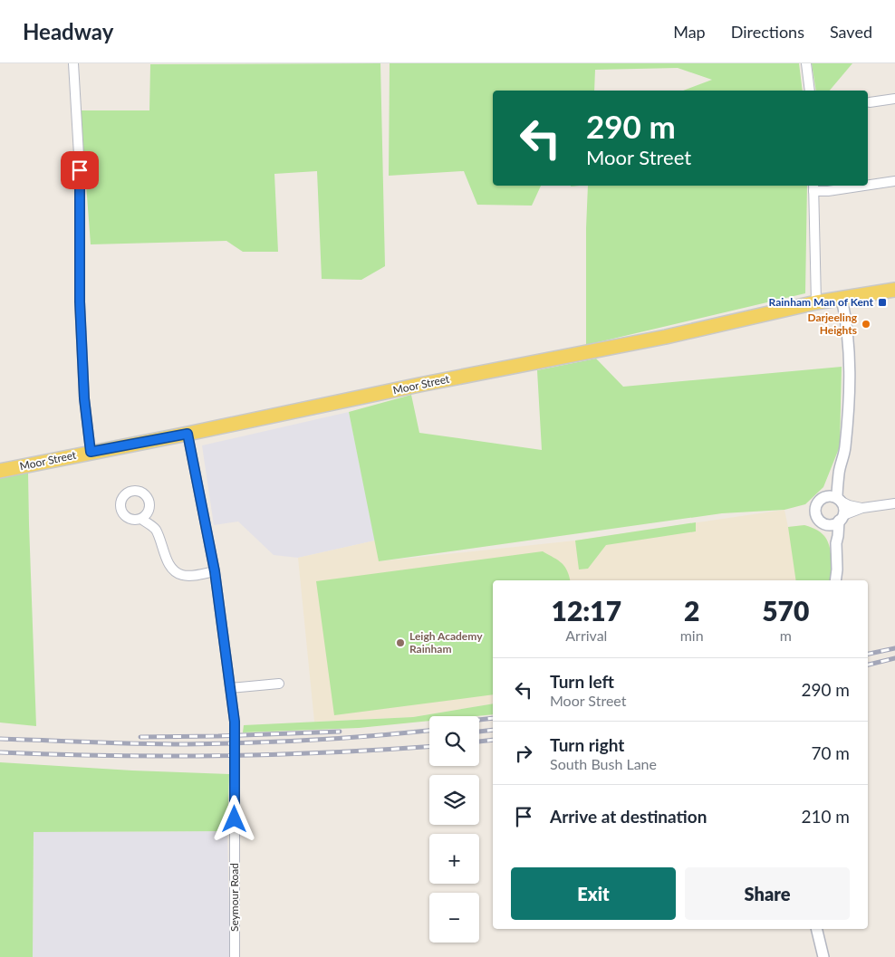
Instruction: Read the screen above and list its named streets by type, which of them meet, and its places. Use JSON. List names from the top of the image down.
{
  "streets": {
    "main road": ["Moor Street"],
    "street": ["Seymour Road"]
  },
  "crossings": [
    ["Moor Street", "Seymour Road"]
  ],
  "places": {
    "transit": ["Rainham Man of Kent"],
    "other": ["Darjeeling Heights", "Leigh Academy Rainham"]
  },
  "page": {
    "header": "Headway",
    "nav": ["Map", "Directions", "Saved"],
    "turn": ["290 m", "Moor Street"],
    "eta": [
      "12:17",
      "Arrival",
      "2",
      "min",
      "570",
      "m"
    ],
    "list": [
      {
        "name": "Turn left",
        "note": "Moor Street",
        "value": "290 m"
      },
      {
        "name": "Turn right",
        "note": "South Bush Lane",
        "value": "70 m"
      },
      {
        "name": "Arrive at destination",
        "value": "210 m"
      }
    ],
    "map_buttons": ["+", "−"],
    "buttons": ["Exit", "Share"]
  }
}
